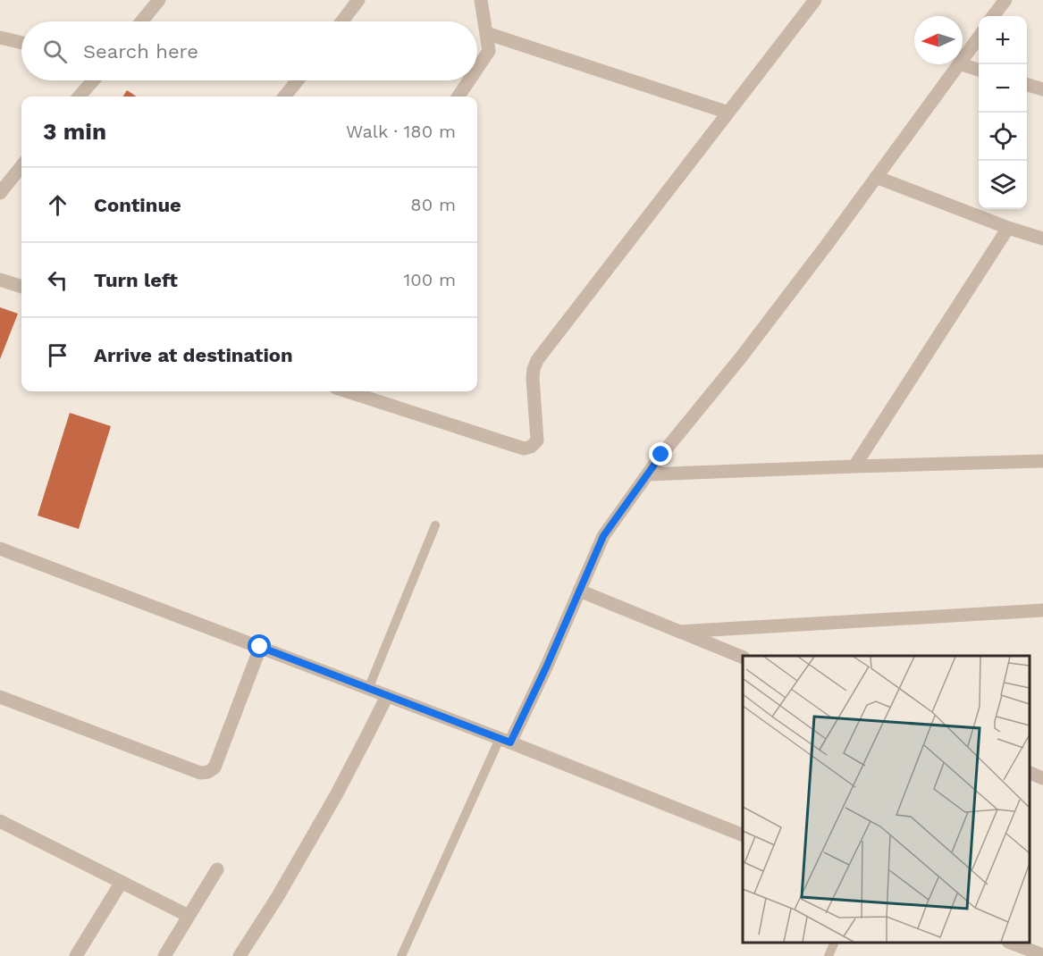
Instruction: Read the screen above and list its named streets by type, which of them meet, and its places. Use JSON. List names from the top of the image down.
{
  "north": "left",
  "page": {
    "map_buttons": ["+", "−"],
    "search": "Search here",
    "heading": ["3 min", "Walk · 180 m"],
    "list": [
      ["Continue", "80 m"],
      ["Turn left", "100 m"],
      "Arrive at destination"
    ]
  }
}
